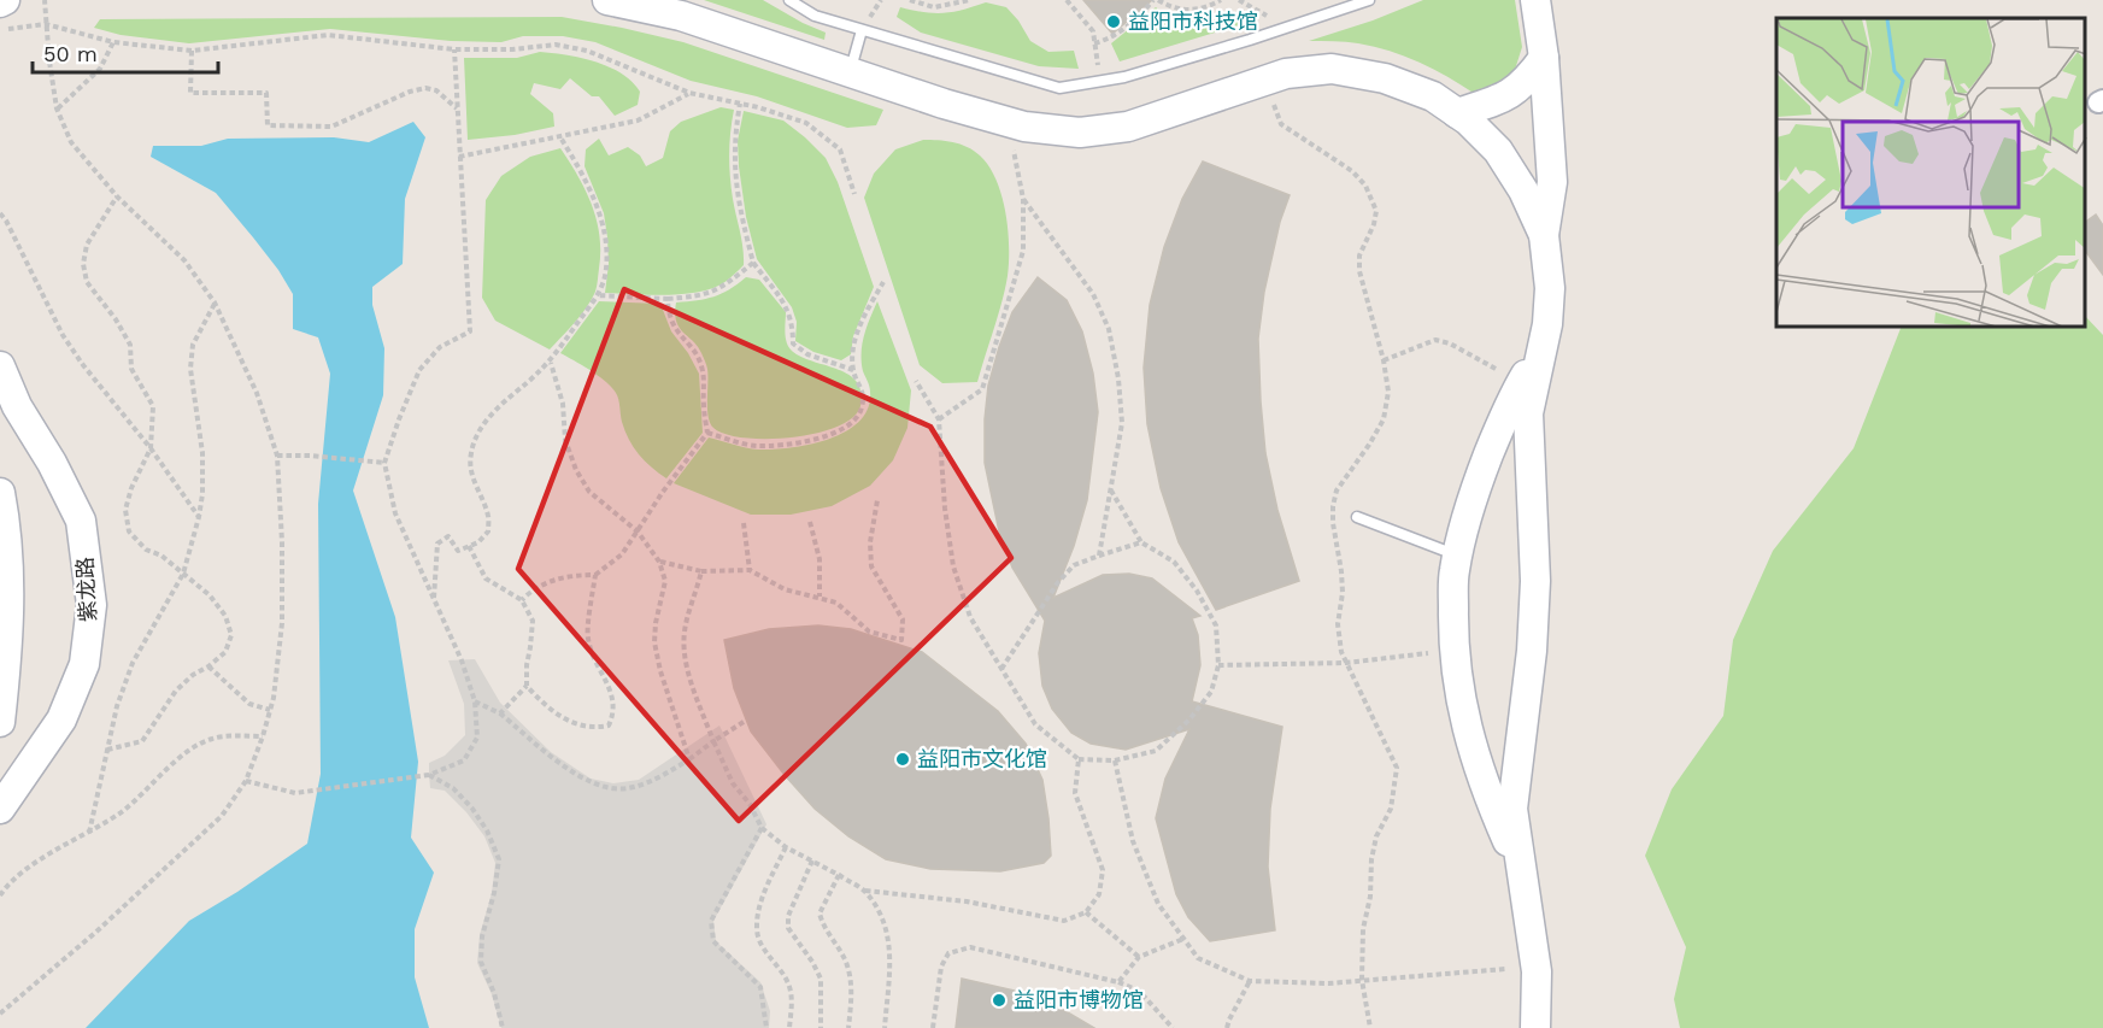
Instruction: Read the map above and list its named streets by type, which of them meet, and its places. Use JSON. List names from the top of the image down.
{
  "streets": {
    "street": ["紫龙路"]
  },
  "places": ["益阳市科技馆", "益阳市文化馆", "益阳市博物馆"],
  "scale_bar": "50 m"
}
